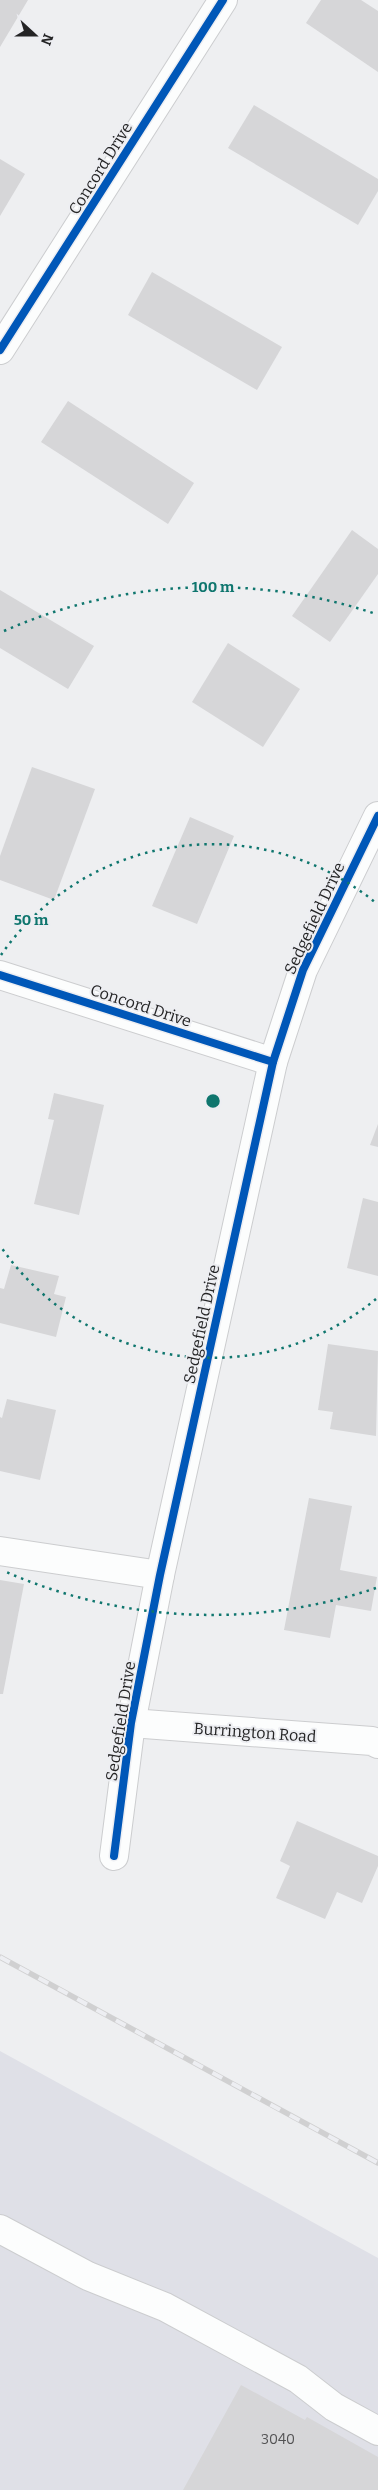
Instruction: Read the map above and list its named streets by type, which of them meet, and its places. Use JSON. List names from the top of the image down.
{
  "streets": {
    "street": ["Concord Drive", "Sedgefield Drive", "Burrington Road"]
  },
  "crossings": [
    ["Concord Drive", "Sedgefield Drive"],
    ["Sedgefield Drive", "Burrington Road"]
  ],
  "house_numbers": ["3040"],
  "north": "right",
  "rings": ["100 m", "50 m"]
}
